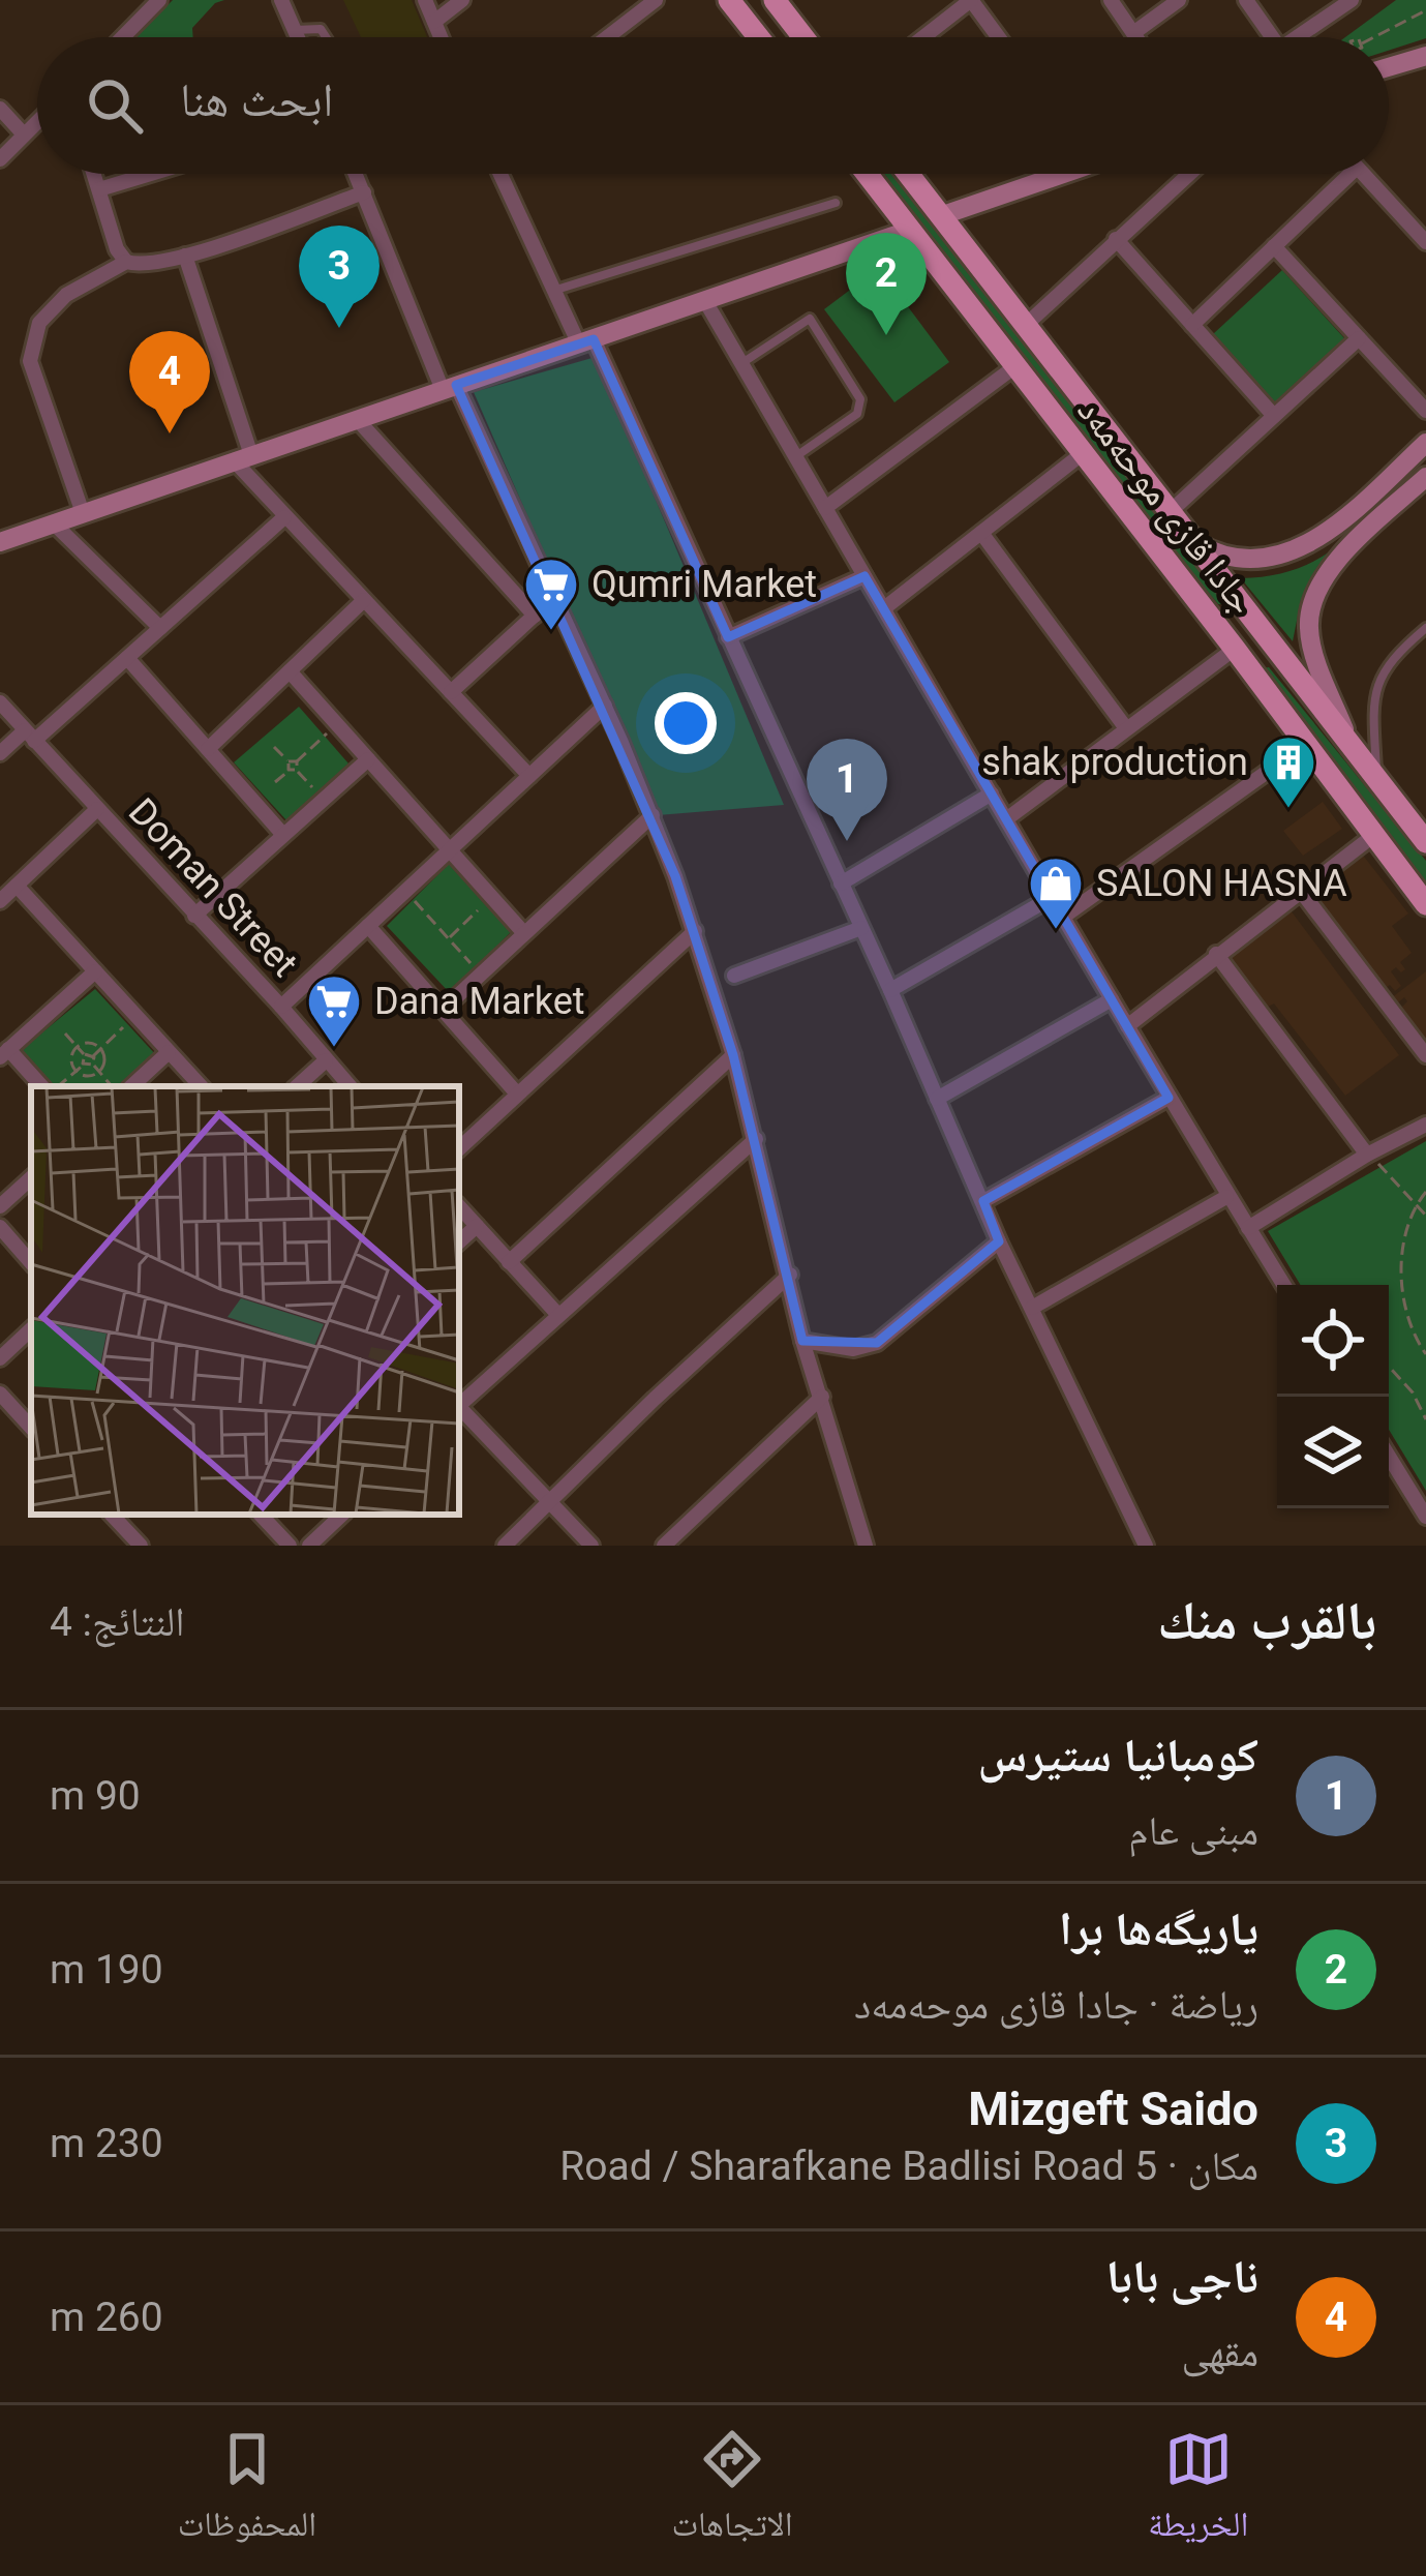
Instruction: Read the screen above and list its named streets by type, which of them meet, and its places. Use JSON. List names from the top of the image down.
{
  "streets": {
    "main road": ["جادا قازی موحەمەد"],
    "street": ["Doman Street"]
  },
  "places": {
    "supermarket": ["Qumri Market", "Dana Market"],
    "building": ["shak production"],
    "shop": ["SALON HASNA"]
  },
  "page": {
    "search": "ابحث هنا",
    "pins": [
      "3",
      "2",
      "4",
      "1"
    ],
    "heading": ["بالقرب منك", "النتائج: 4"],
    "list": [
      {
        "mark": "1",
        "name": "كومبانيا ستيرس",
        "note": "مبنى عام",
        "value": "90 m"
      },
      {
        "mark": "2",
        "name": "یاریگەها برا",
        "note": "رياضة · جادا قازی موحەمەد",
        "value": "190 m"
      },
      {
        "mark": "3",
        "name": "Mizgeft Saido",
        "note": "مكان · 5 Road / Sharafkane Badlisi Road",
        "value": "230 m"
      },
      {
        "mark": "4",
        "name": "ناجى بابا",
        "note": "مقهى",
        "value": "260 m"
      }
    ],
    "nav": ["الخريطة", "الاتجاهات", "المحفوظات"]
  }
}
